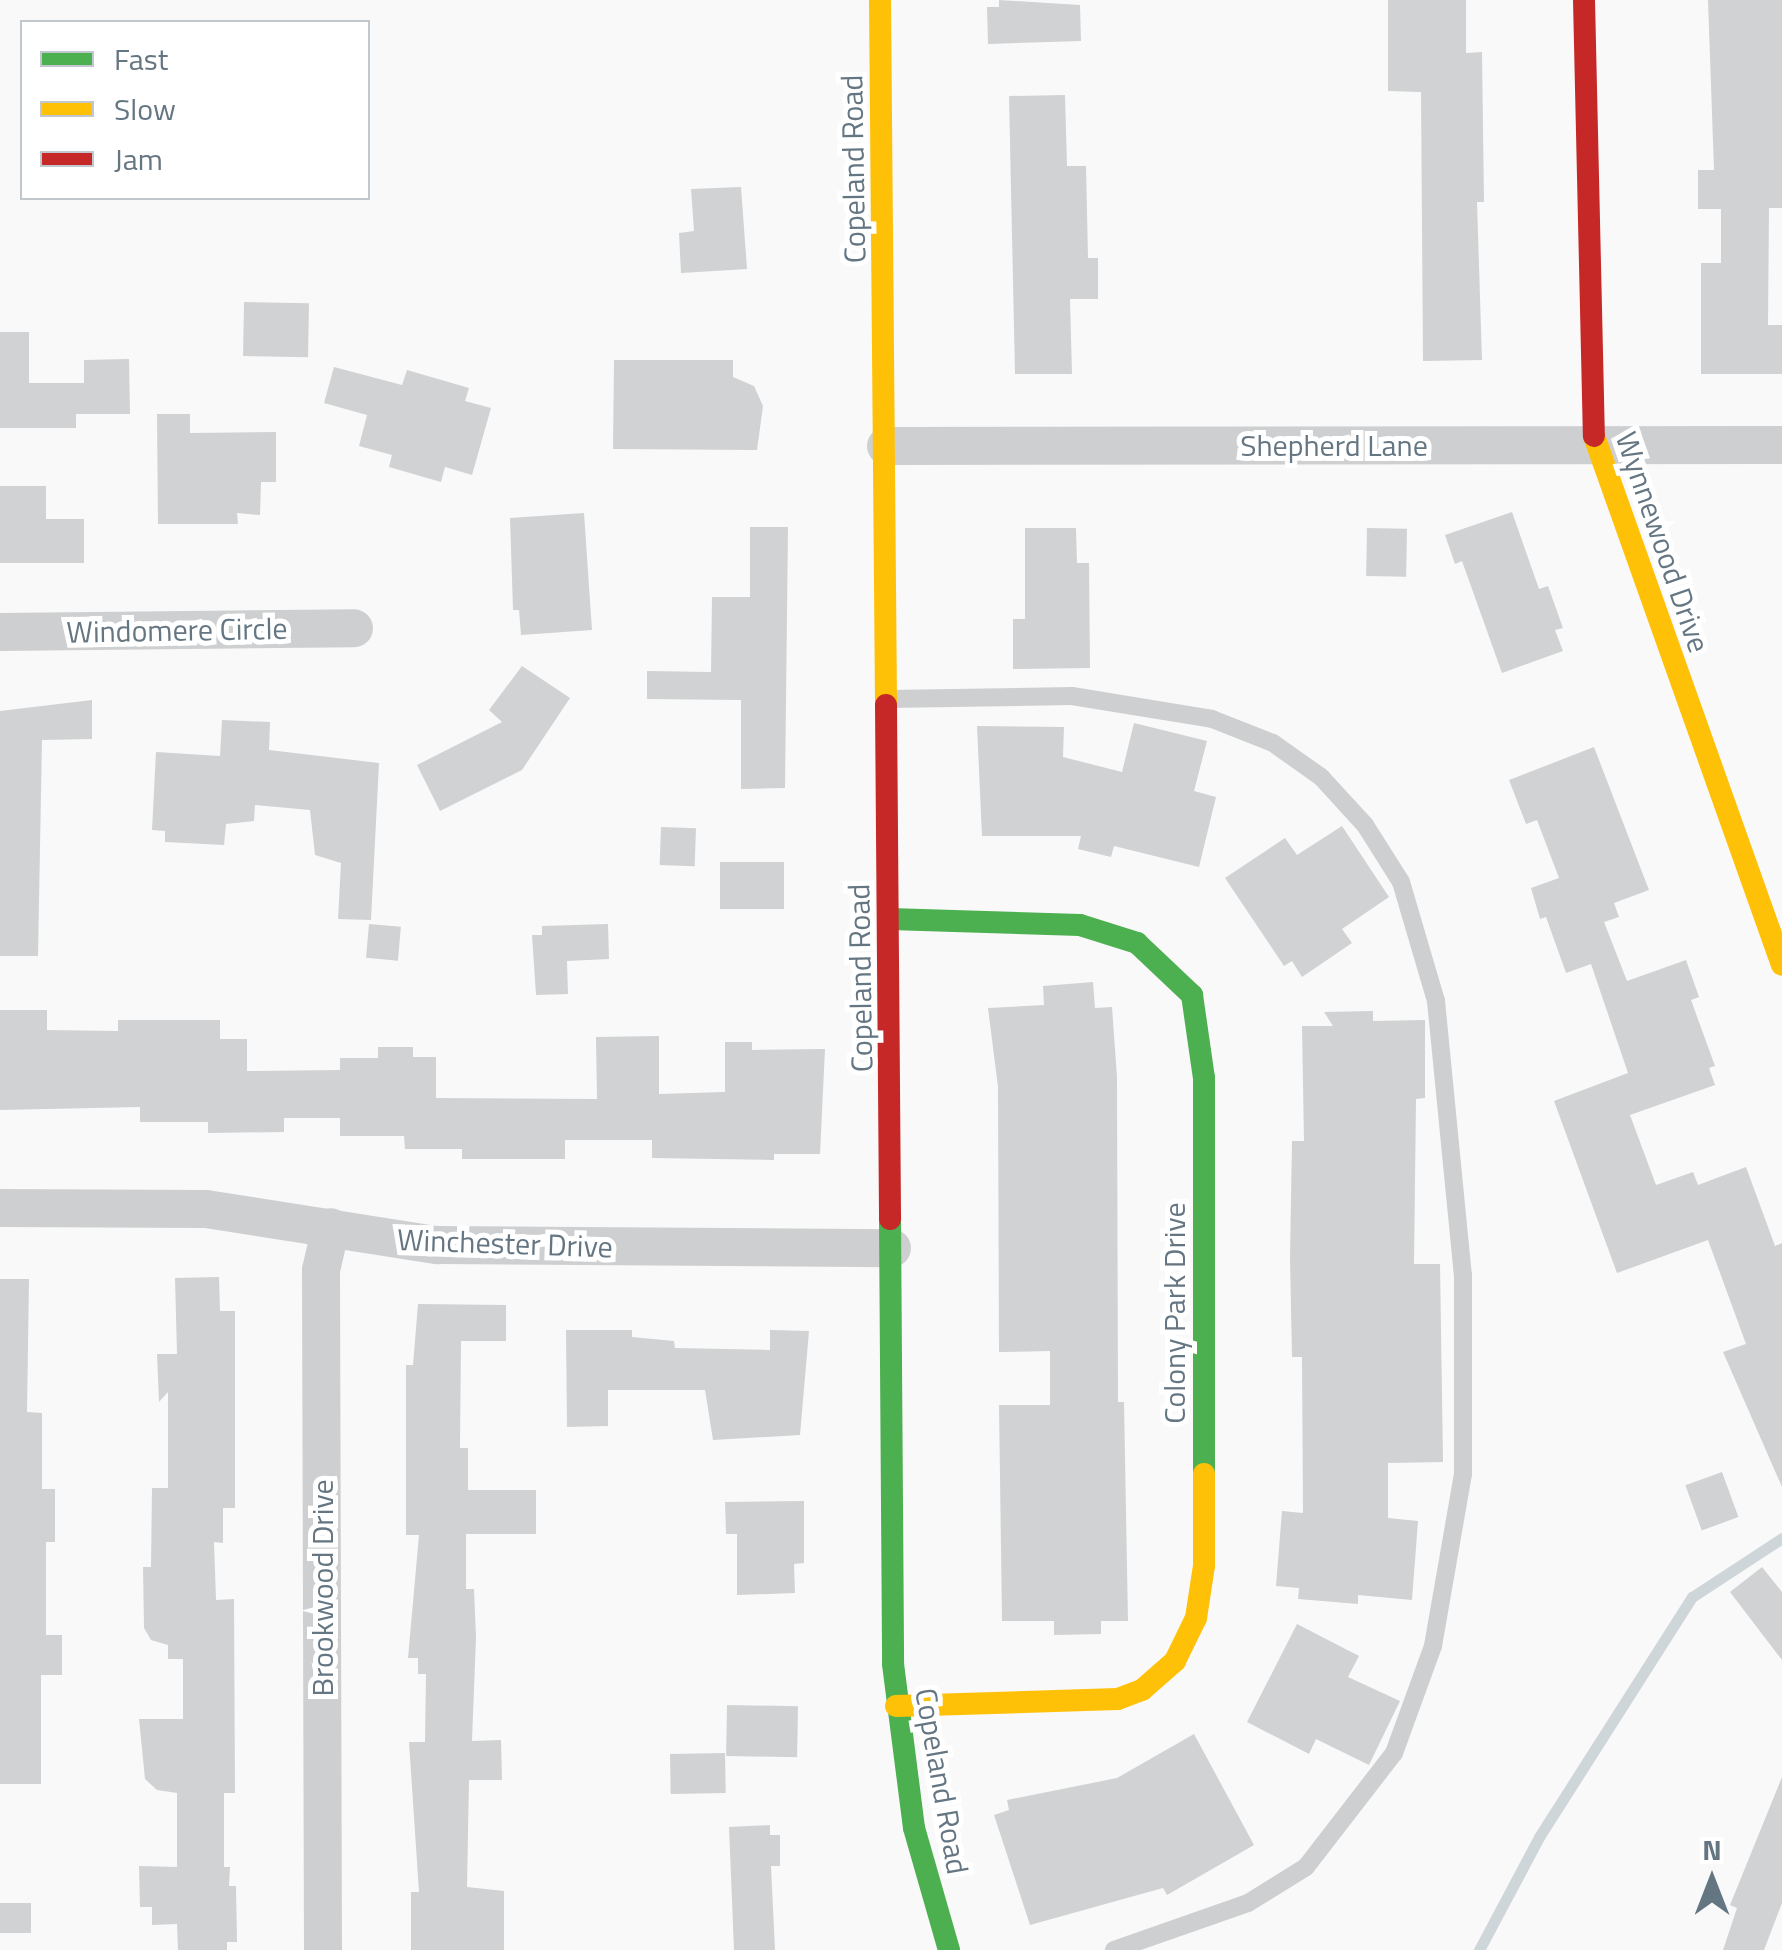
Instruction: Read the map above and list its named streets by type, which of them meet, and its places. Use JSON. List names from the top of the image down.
{
  "streets": {
    "street": [
      "Copeland Road",
      "Shepherd Lane",
      "Wynnewood Drive",
      "Windomere Circle",
      "Winchester Drive",
      "Colony Park Drive",
      "Brookwood Drive"
    ]
  },
  "crossings": [
    ["Copeland Road", "Shepherd Lane"],
    ["Copeland Road", "Winchester Drive"],
    ["Copeland Road", "Colony Park Drive"],
    ["Shepherd Lane", "Wynnewood Drive"],
    ["Winchester Drive", "Brookwood Drive"]
  ],
  "legend": ["Fast", "Slow", "Jam"],
  "north": "top"
}
